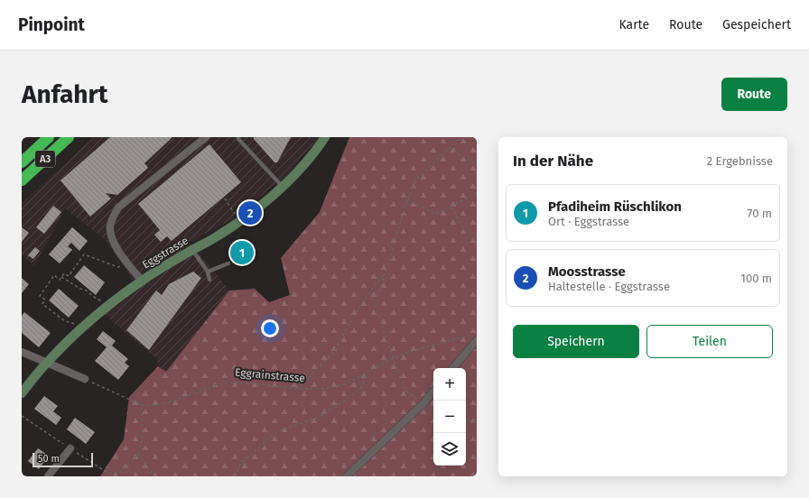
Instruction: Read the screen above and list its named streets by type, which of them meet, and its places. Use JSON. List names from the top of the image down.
{
  "streets": {
    "highway": ["A3"],
    "main road": ["Eggstrasse"],
    "path": ["Eggrainstrasse"]
  },
  "scale_bar": "50 m",
  "page": {
    "header": "Pinpoint",
    "nav": ["Karte", "Route", "Gespeichert"],
    "buttons": [
      "Route",
      ["Speichern", "Teilen"]
    ],
    "title": "Anfahrt",
    "heading": ["In der Nähe", "2 Ergebnisse"],
    "list": [
      {
        "mark": "1",
        "name": "Pfadiheim Rüschlikon",
        "note": "Ort · Eggstrasse",
        "value": "70 m"
      },
      {
        "mark": "2",
        "name": "Moosstrasse",
        "note": "Haltestelle · Eggstrasse",
        "value": "100 m"
      }
    ],
    "pins": ["2", "1"],
    "map_buttons": ["+", "−"],
    "scale": "50 m"
  }
}
